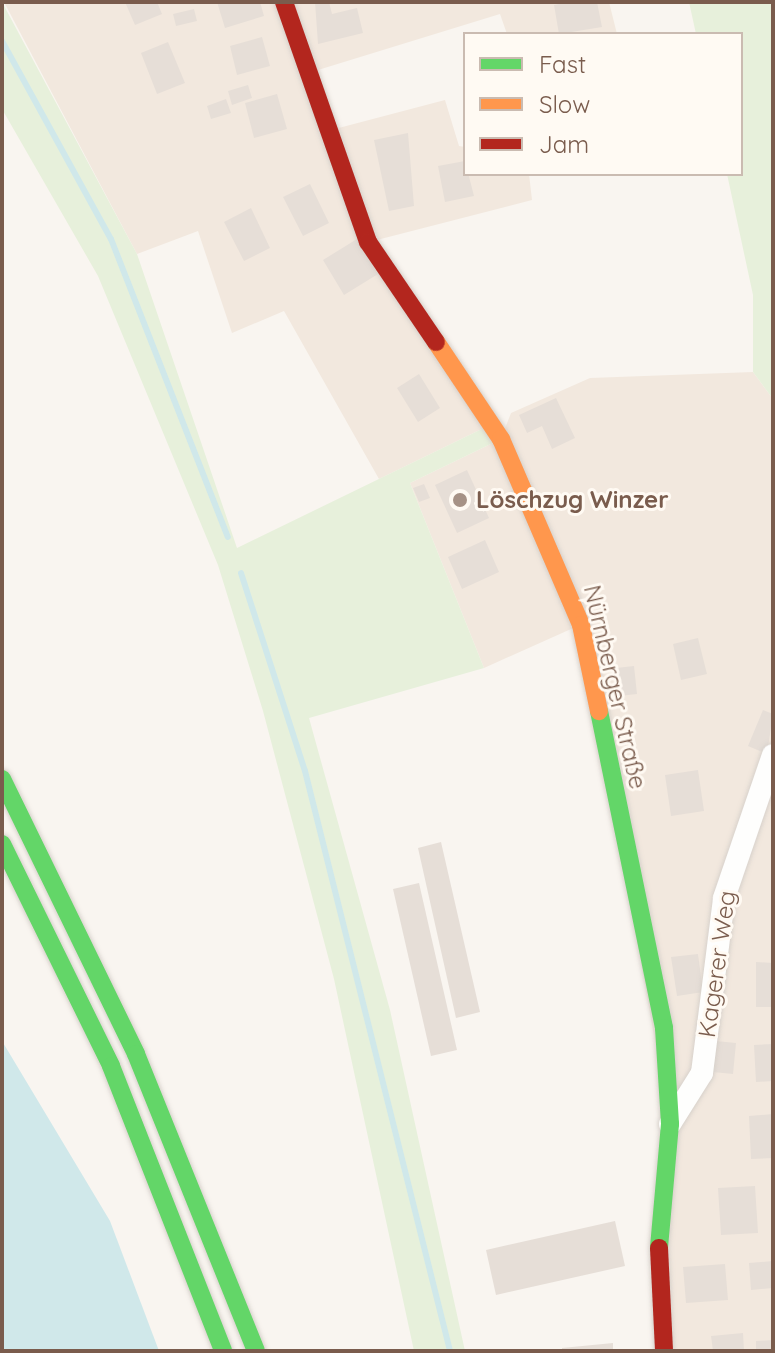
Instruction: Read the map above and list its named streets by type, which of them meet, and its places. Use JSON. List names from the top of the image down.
{
  "streets": {
    "street": ["Nürnberger Straße", "Kagerer Weg"]
  },
  "crossings": [
    ["Nürnberger Straße", "Kagerer Weg"]
  ],
  "places": ["Löschzug Winzer"],
  "legend": ["Fast", "Slow", "Jam"]
}
